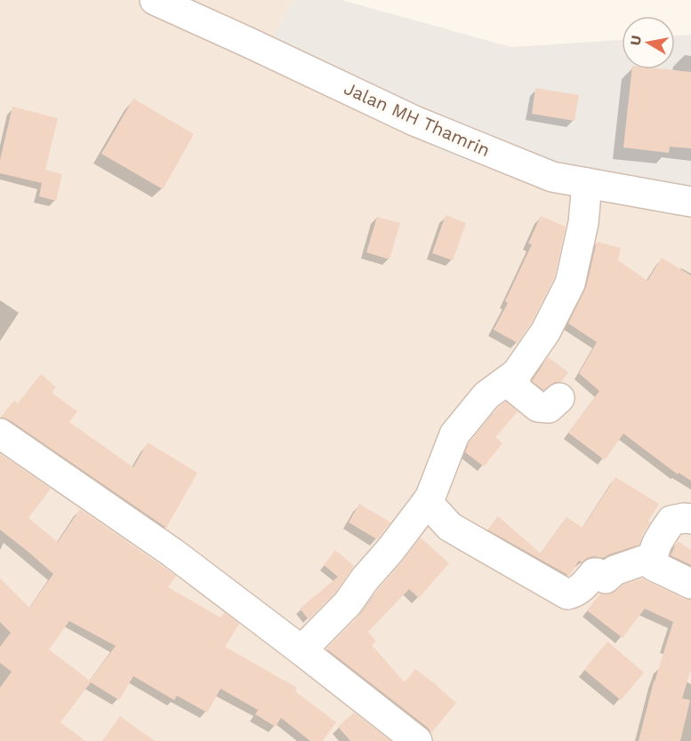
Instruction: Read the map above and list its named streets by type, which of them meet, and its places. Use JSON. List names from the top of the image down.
{
  "streets": {
    "street": ["Jalan MH Thamrin"]
  },
  "north": "left"
}
